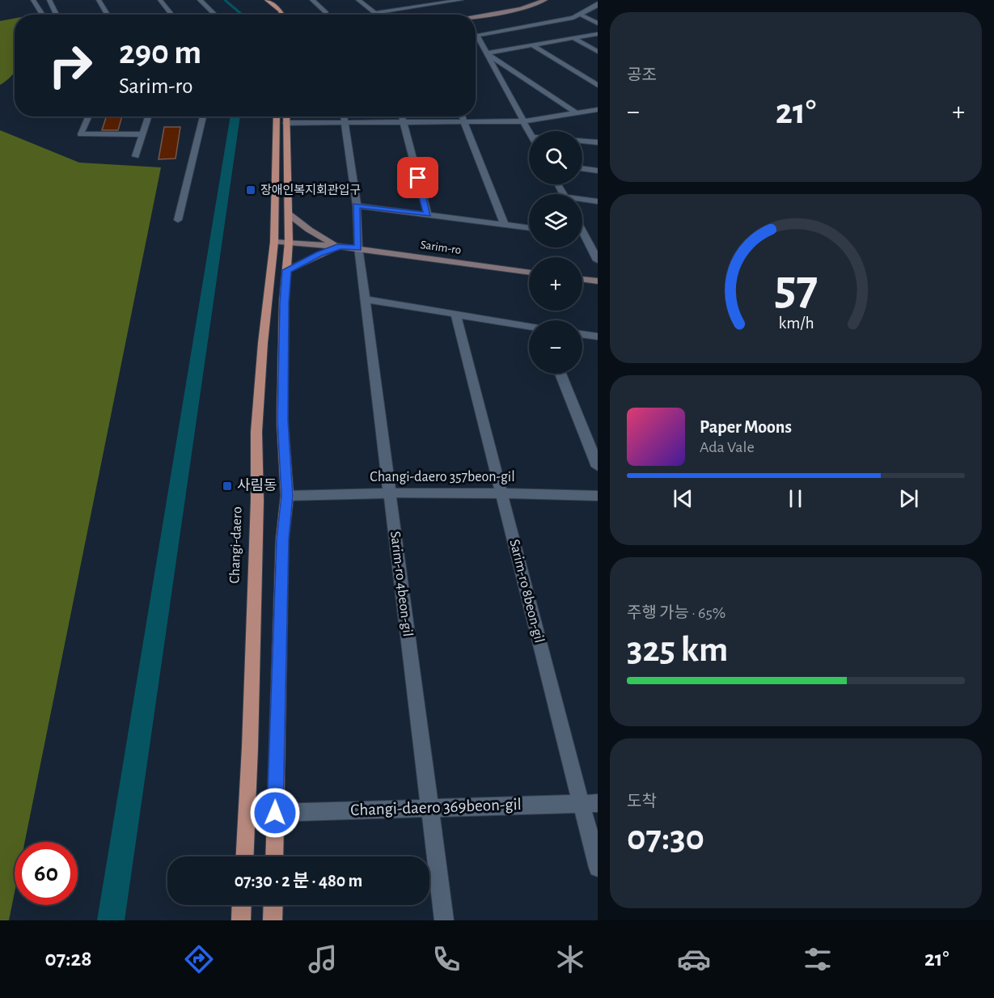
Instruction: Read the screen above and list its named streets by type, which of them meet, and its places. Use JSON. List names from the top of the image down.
{
  "streets": {
    "main road": ["Changi-daero"],
    "street": [
      "Sarim-ro",
      "Changi-daero 357beon-gil",
      "Sarim-ro 4beon-gil",
      "Sarim-ro 8beon-gil",
      "Changi-daero 369beon-gil"
    ]
  },
  "crossings": [
    ["Sarim-ro", "Changi-daero"],
    ["Sarim-ro", "Sarim-ro 4beon-gil"],
    ["Changi-daero 357beon-gil", "Sarim-ro 4beon-gil"],
    ["Changi-daero 357beon-gil", "Sarim-ro 8beon-gil"],
    ["Sarim-ro 4beon-gil", "Changi-daero 369beon-gil"],
    ["Sarim-ro 8beon-gil", "Changi-daero 369beon-gil"]
  ],
  "places": {
    "transit": ["장애인복지회관입구", "사림동"]
  },
  "page": {
    "tile": [
      "공조",
      ["주행 가능 · 65%", "325 km"],
      ["도착", "07:30"]
    ],
    "turn": ["290 m", "Sarim-ro"],
    "heat": ["−", "21°", "+"],
    "map_buttons": ["+", "−"],
    "song": ["Paper Moons", "Ada Vale"],
    "limit": "60",
    "trip": "07:30 · 2 분 · 480 m",
    "tabs": ["07:28", "21°"],
    "gauge": ["57", "km/h"]
  }
}
